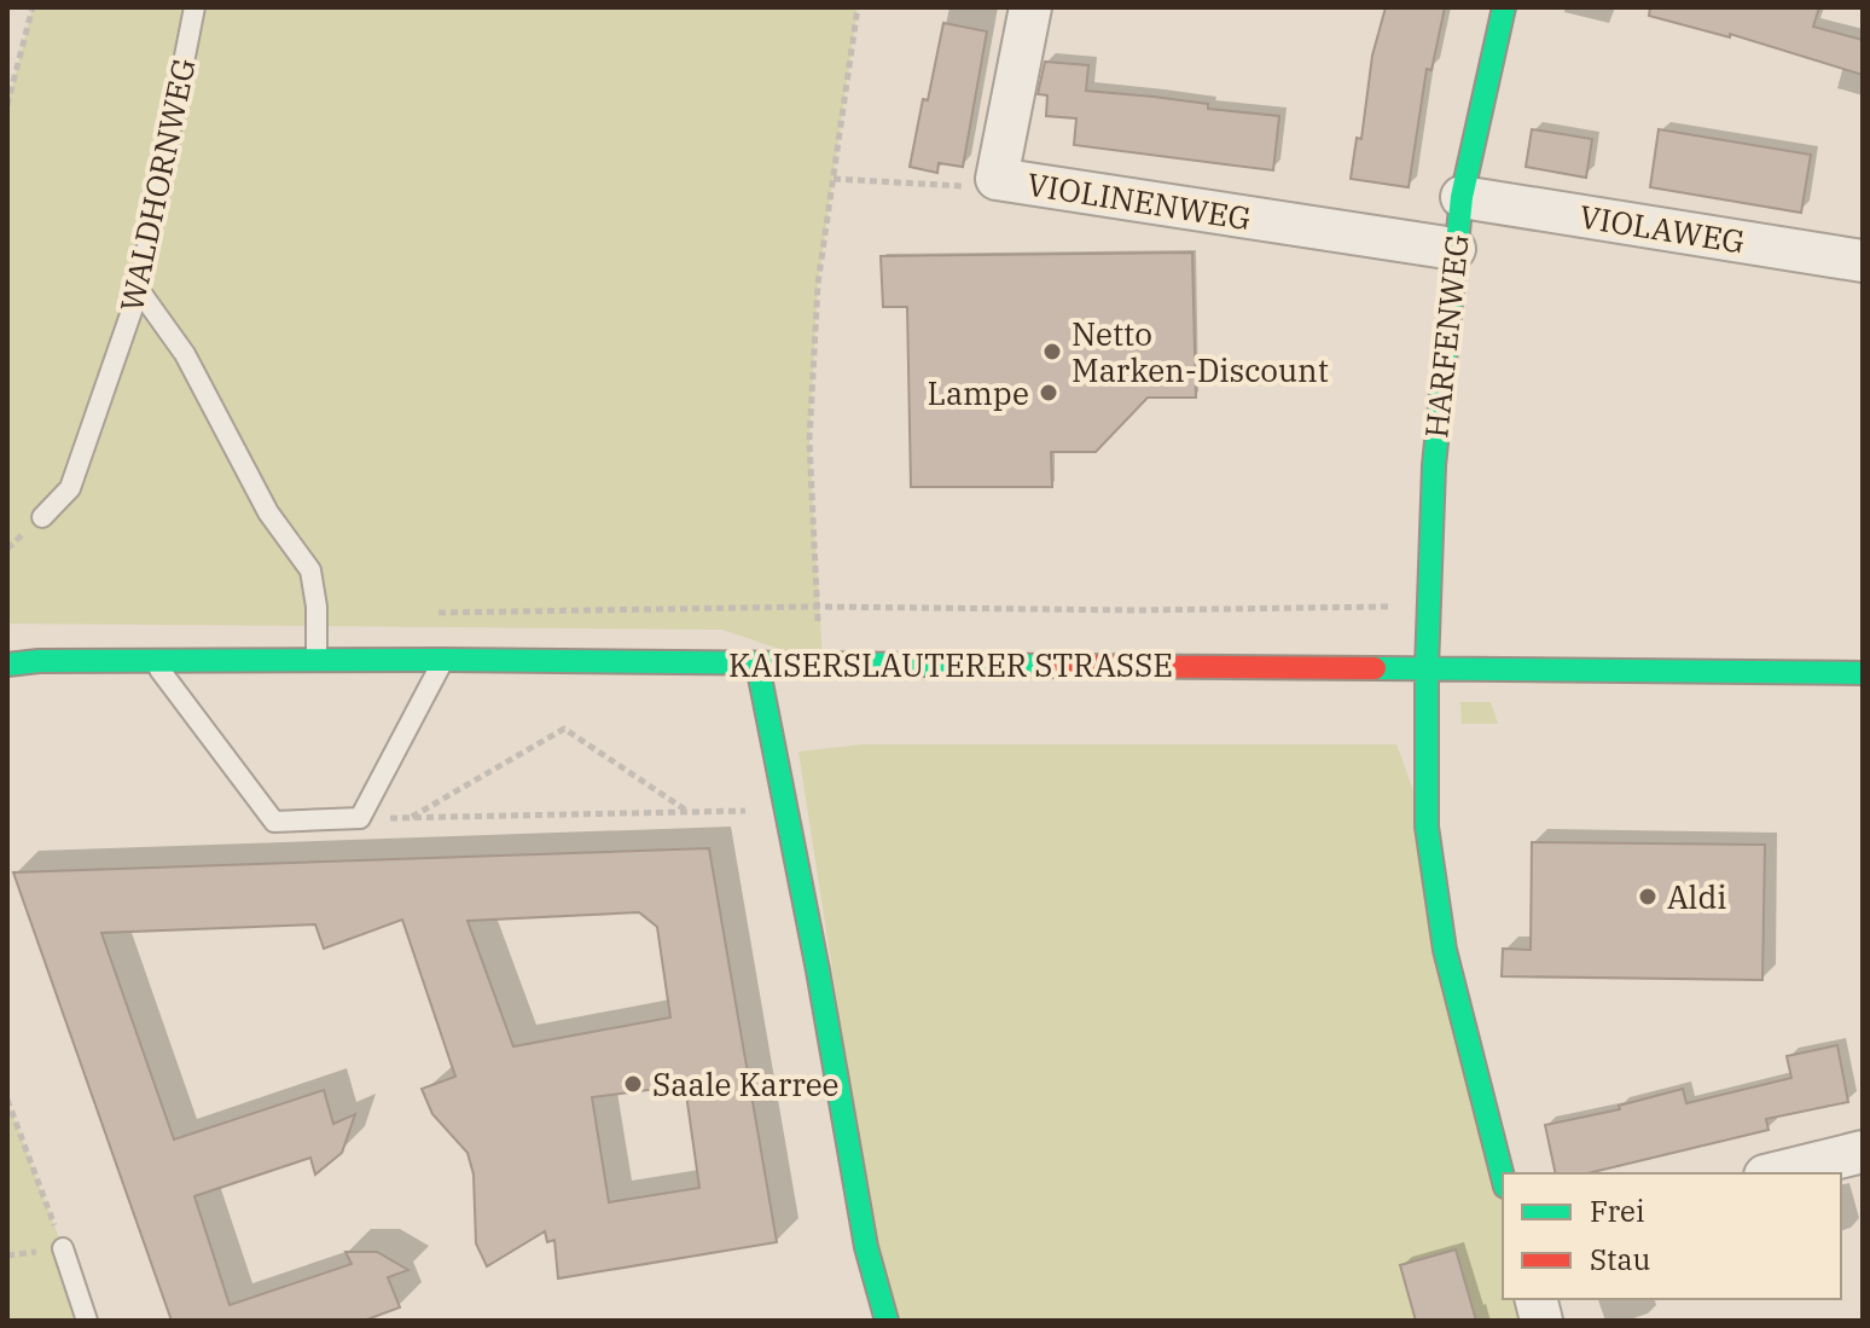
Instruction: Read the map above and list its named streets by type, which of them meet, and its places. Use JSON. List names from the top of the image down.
{
  "streets": {
    "street": [
      "VIOLINENWEG",
      "VIOLAWEG",
      "HARFENWEG",
      "KAISERSLAUTERER STRASSE"
    ],
    "lane": ["WALDHORNWEG"]
  },
  "crossings": [
    ["VIOLINENWEG", "HARFENWEG"],
    ["VIOLAWEG", "HARFENWEG"],
    ["HARFENWEG", "KAISERSLAUTERER STRASSE"]
  ],
  "places": [
    "Netto Marken-Discount",
    "Lampe",
    "Aldi",
    "Saale Karree"
  ],
  "legend": ["Frei", "Stau"]
}
